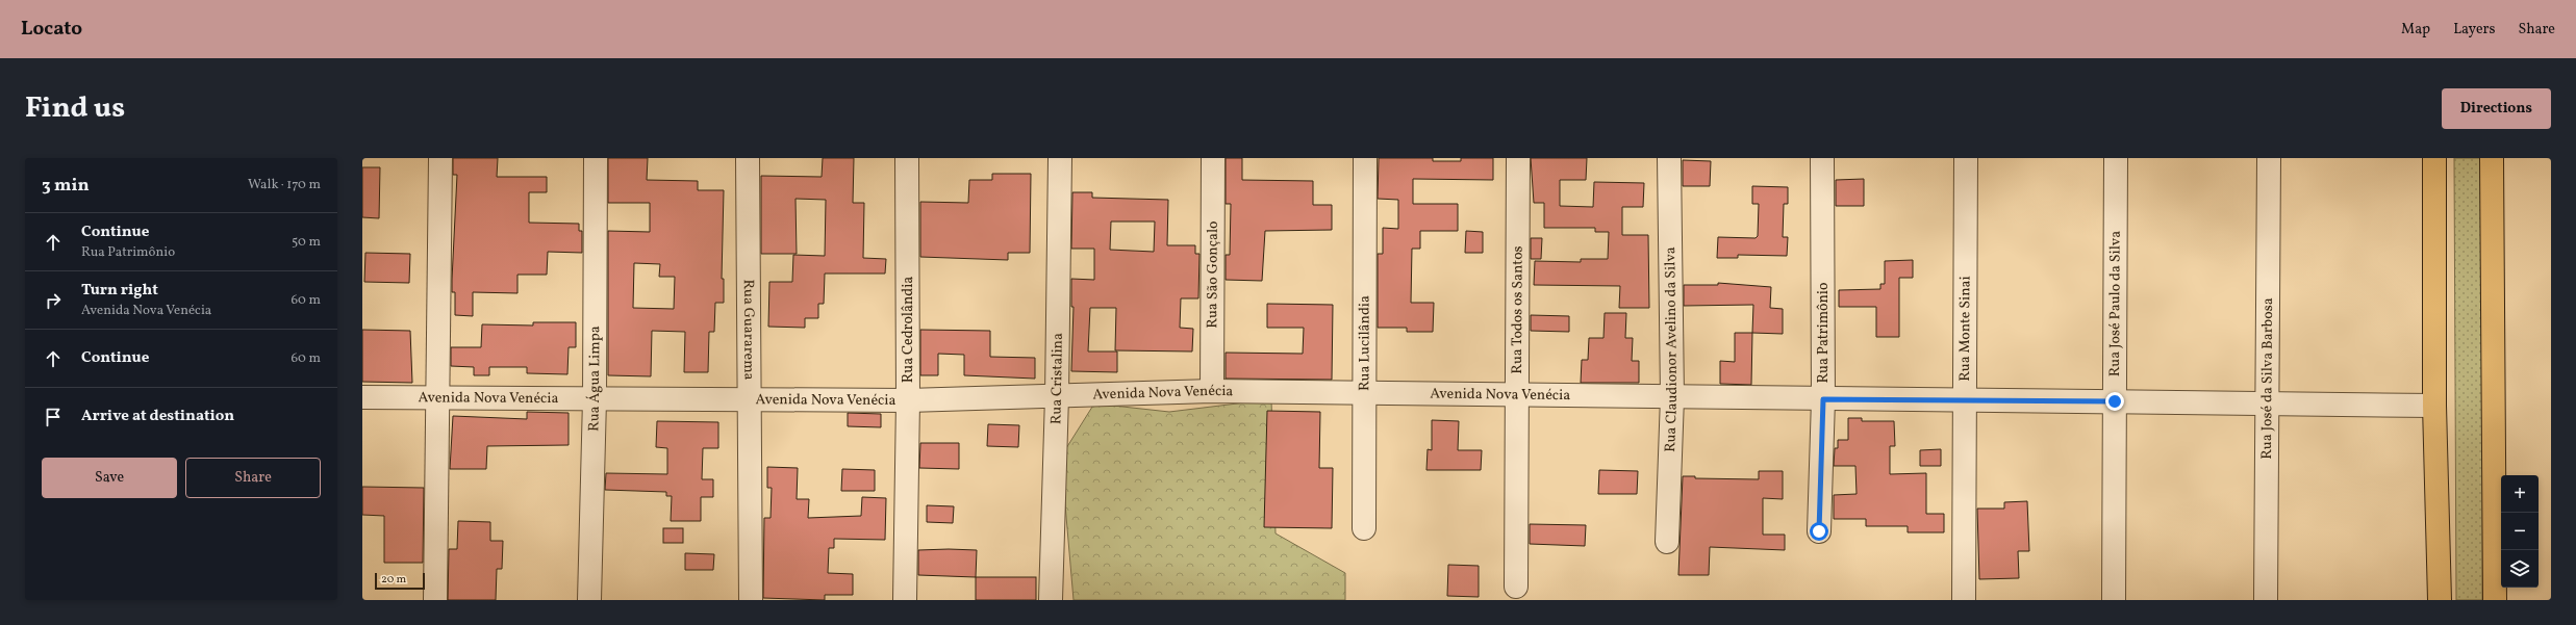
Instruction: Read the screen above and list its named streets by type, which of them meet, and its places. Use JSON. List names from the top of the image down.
{
  "streets": {
    "street": [
      "Rua São Gonçalo",
      "Rua José Paulo da Silva",
      "Rua Todos os Santos",
      "Rua Guararema",
      "Rua Monte Sinai",
      "Rua Cedrolândia",
      "Rua Patrimônio",
      "Rua Lucilândia",
      "Rua Claudionor Avelino da Silva",
      "Rua José da Silva Barbosa",
      "Rua Água Limpa",
      "Rua Cristalina",
      "Avenida Nova Venécia"
    ]
  },
  "crossings": [
    ["Rua São Gonçalo", "Avenida Nova Venécia"],
    ["Rua José Paulo da Silva", "Avenida Nova Venécia"],
    ["Rua Todos os Santos", "Avenida Nova Venécia"],
    ["Rua Guararema", "Avenida Nova Venécia"],
    ["Rua Monte Sinai", "Avenida Nova Venécia"],
    ["Rua Cedrolândia", "Avenida Nova Venécia"],
    ["Rua Patrimônio", "Avenida Nova Venécia"],
    ["Rua Lucilândia", "Avenida Nova Venécia"],
    ["Rua Claudionor Avelino da Silva", "Avenida Nova Venécia"],
    ["Rua José da Silva Barbosa", "Avenida Nova Venécia"],
    ["Rua Água Limpa", "Avenida Nova Venécia"],
    ["Rua Cristalina", "Avenida Nova Venécia"]
  ],
  "scale_bar": "20 m",
  "page": {
    "header": "Locato",
    "nav": ["Map", "Layers", "Share"],
    "title": "Find us",
    "buttons": [
      "Directions",
      ["Save", "Share"]
    ],
    "heading": ["3 min", "Walk · 170 m"],
    "list": [
      ["Continue", "Rua Patrimônio", "50 m"],
      ["Turn right", "Avenida Nova Venécia", "60 m"],
      ["Continue", "60 m"],
      "Arrive at destination"
    ],
    "map_buttons": ["+", "−"],
    "scale": "20 m"
  }
}
